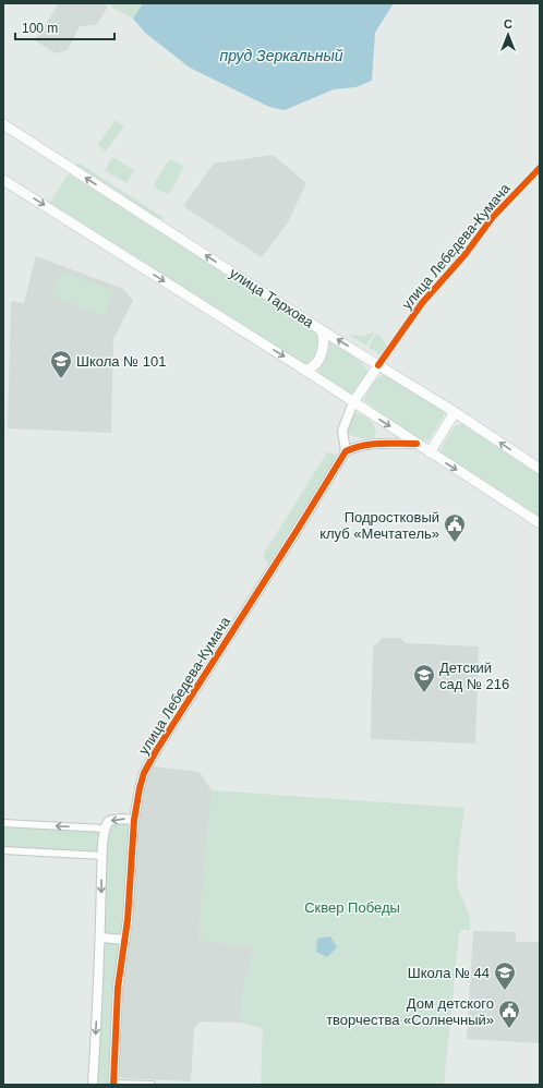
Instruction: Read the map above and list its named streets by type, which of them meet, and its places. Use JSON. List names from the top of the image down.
{
  "streets": {
    "main road": ["улица Тархова"],
    "street": ["улица Лебедева-Кумача"]
  },
  "crossings": [
    ["улица Лебедева-Кумача", "улица Тархова"]
  ],
  "water": ["пруд Зеркальный"],
  "parks": ["Сквер Победы"],
  "places": {
    "school or university": ["Школа № 101", "Детский сад № 216", "Школа № 44"],
    "public building": ["Подростковый клуб «Мечтатель»", "Дом детского творчества «Солнечный»"]
  },
  "scale_bar": "100 m",
  "north": "top"
}
